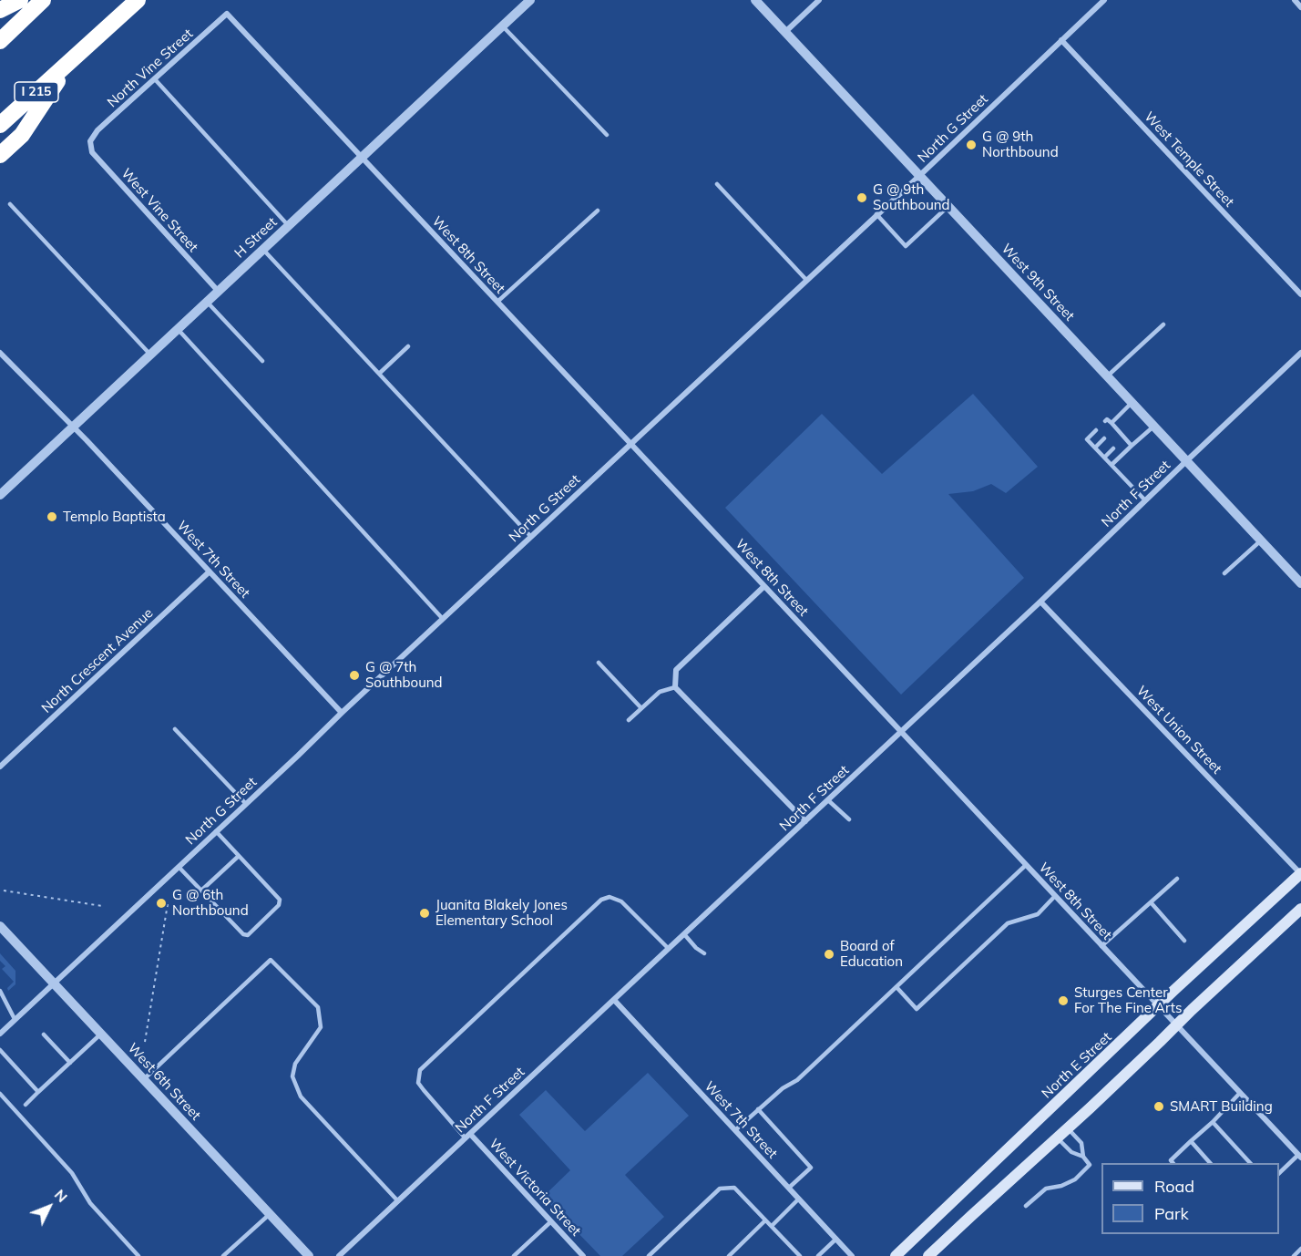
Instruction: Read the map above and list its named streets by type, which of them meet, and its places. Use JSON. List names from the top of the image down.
{
  "streets": {
    "highway": ["I 215"],
    "main road": ["North E Street"],
    "street": [
      "North Vine Street",
      "North G Street",
      "West Temple Street",
      "West Vine Street",
      "H Street",
      "West 8th Street",
      "West 9th Street",
      "North F Street",
      "West 7th Street",
      "North Crescent Avenue",
      "West Union Street",
      "West 6th Street",
      "West Victoria Street"
    ]
  },
  "crossings": [
    ["North Vine Street", "West Vine Street"],
    ["North Vine Street", "West 8th Street"],
    ["North G Street", "West Temple Street"],
    ["North G Street", "West 8th Street"],
    ["North G Street", "West 9th Street"],
    ["North G Street", "West 7th Street"],
    ["North G Street", "West 6th Street"],
    ["West Vine Street", "H Street"],
    ["H Street", "West 8th Street"],
    ["H Street", "West 7th Street"],
    ["West 8th Street", "North F Street"],
    ["West 8th Street", "North E Street"],
    ["West 9th Street", "North F Street"],
    ["North F Street", "West 7th Street"],
    ["North F Street", "West Union Street"],
    ["North F Street", "West Victoria Street"],
    ["West 7th Street", "North Crescent Avenue"],
    ["West Union Street", "North E Street"]
  ],
  "places": [
    "G @ 9th Northbound",
    "G @ 9th Southbound",
    "Templo Baptista",
    "G @ 7th Southbound",
    "G @ 6th Northbound",
    "Juanita Blakely Jones Elementary School",
    "Board of Education",
    "Sturges Center For The Fine Arts",
    "SMART Building"
  ],
  "legend": ["Road", "Park"],
  "north": "top right"
}
